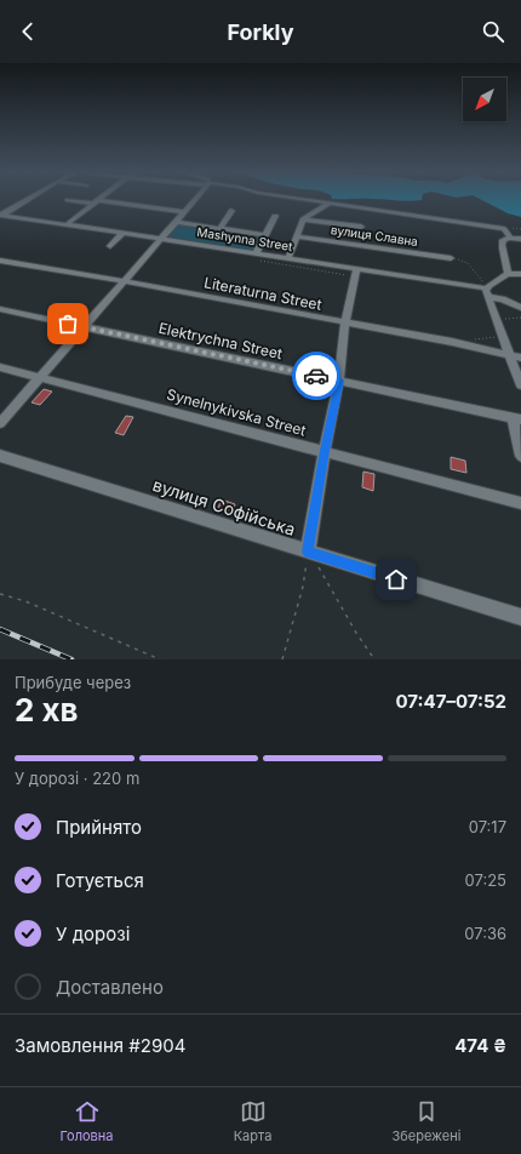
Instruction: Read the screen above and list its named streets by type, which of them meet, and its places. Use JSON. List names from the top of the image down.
{
  "streets": {
    "street": [
      "вулиця Славна",
      "Mashynna Street",
      "Literaturna Street",
      "Elektrychna Street",
      "Synelnykivska Street",
      "вулиця Софійська"
    ]
  },
  "north": "bottom left",
  "page": {
    "header": "Forkly",
    "heading": ["2 хв", "Прибуде через", "07:47–07:52"],
    "panel": ["Замовлення #2904", "474 ₴"],
    "bar": "У дорозі · 220 m",
    "list": [
      ["Прийнято", "07:17"],
      ["Готується", "07:25"],
      ["У дорозі", "07:36"],
      "Доставлено"
    ],
    "tabs": ["Головна", "Карта", "Збережені"]
  }
}
